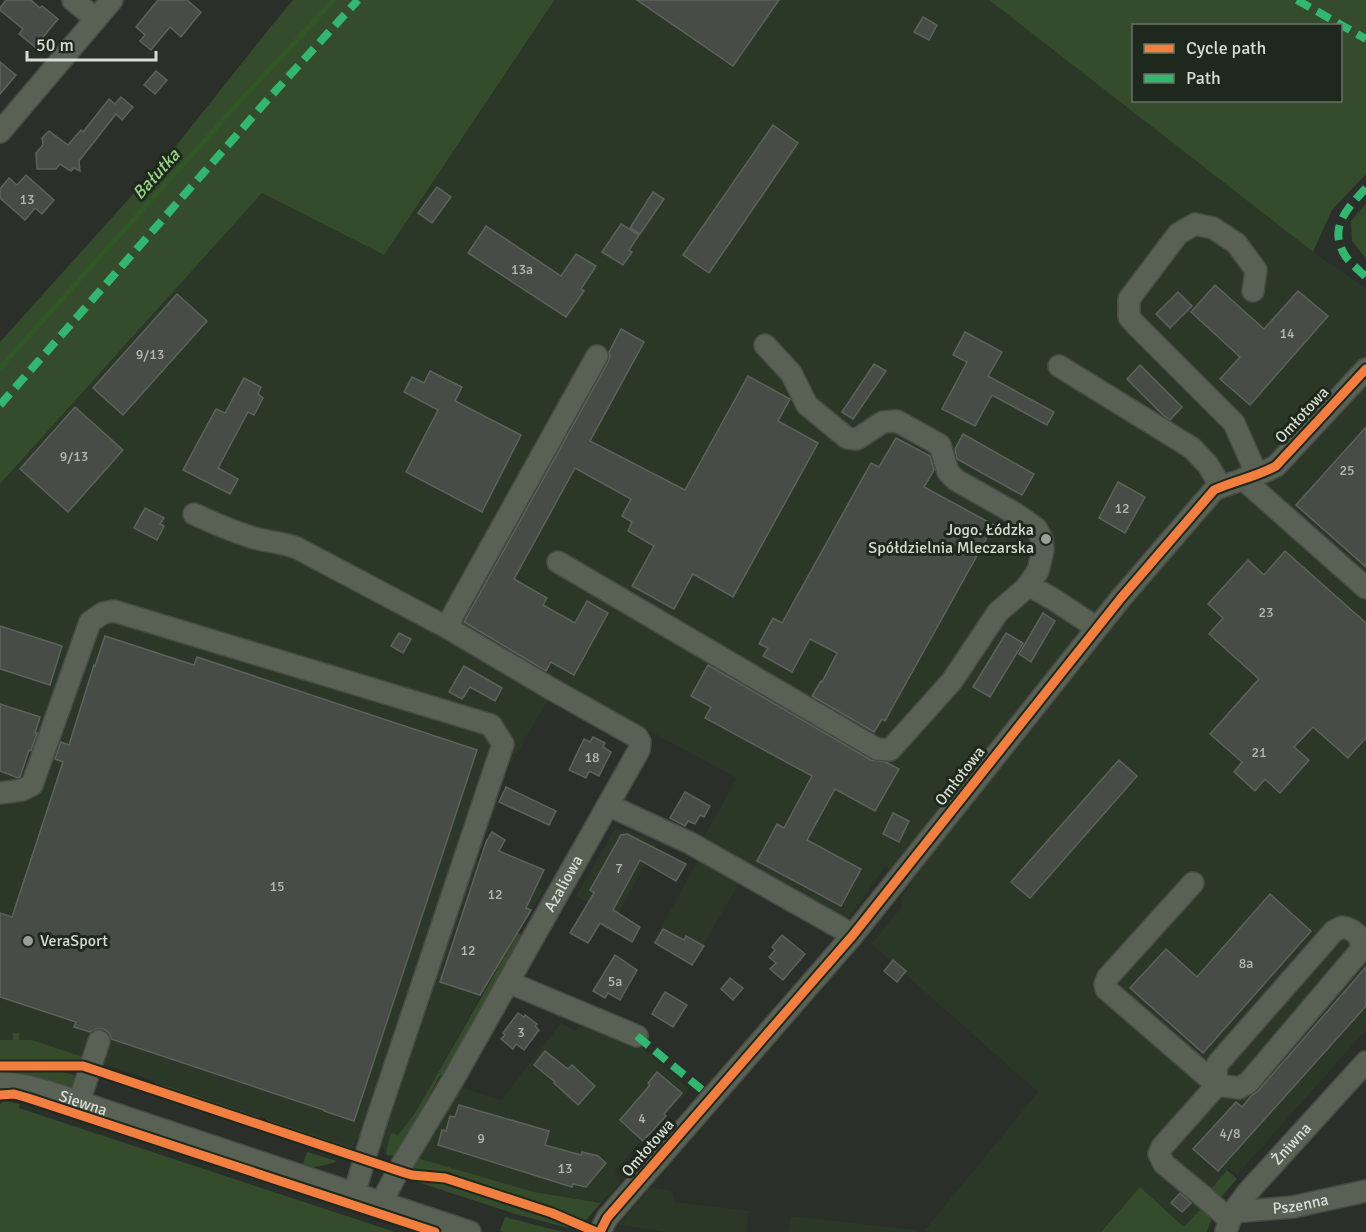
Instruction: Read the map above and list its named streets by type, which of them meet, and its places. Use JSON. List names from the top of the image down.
{
  "streets": {
    "street": [
      "Omłotowa",
      "Azaliowa",
      "Siewna",
      "Żniwna",
      "Pszenna"
    ]
  },
  "crossings": [
    ["Azaliowa", "Siewna"],
    ["Żniwna", "Pszenna"]
  ],
  "water": ["Bałutka"],
  "places": ["Jogo. Łódzka Spółdzielnia Mleczarska", "VeraSport"],
  "house_numbers": [
    "13",
    "13a",
    "14",
    "9/13",
    "9/13",
    "25",
    "12",
    "23",
    "21",
    "18",
    "7",
    "15",
    "12",
    "12",
    "8a",
    "5a",
    "3",
    "4",
    "4/8",
    "9",
    "13"
  ],
  "legend": ["Cycle path", "Path"],
  "scale_bar": "50 m"
}
